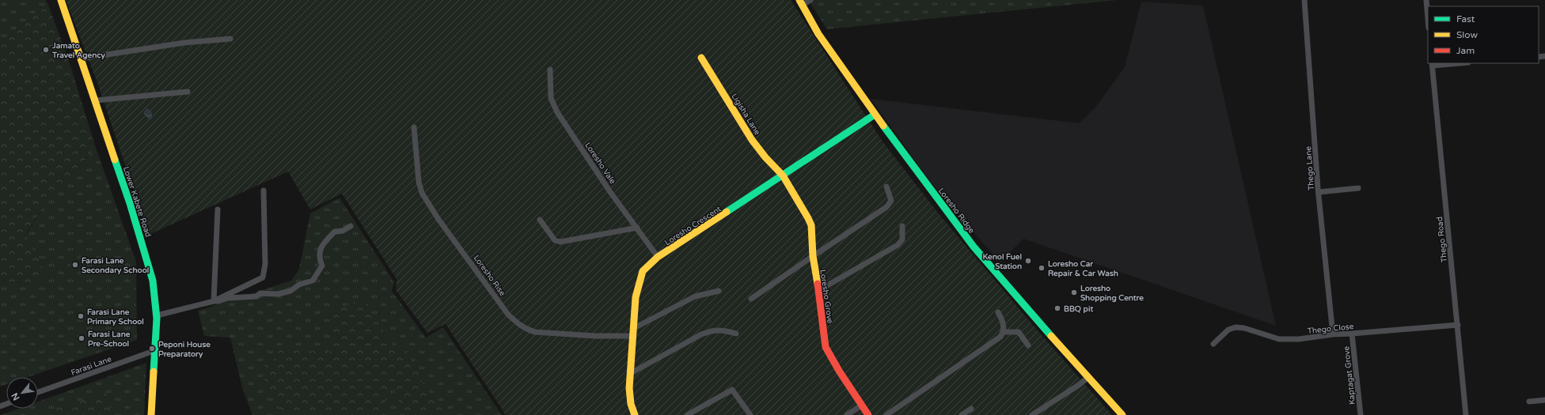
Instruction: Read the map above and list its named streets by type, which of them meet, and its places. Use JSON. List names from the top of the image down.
{
  "streets": {
    "main road": [
      "Ligisha Lane",
      "Lower Kabete Road",
      "Loresho Ridge",
      "Loresho Crescent",
      "Loresho Grove"
    ],
    "street": [
      "Loresho Vale",
      "Thego Lane",
      "Thego Road",
      "Loresho Rise",
      "Thego Close",
      "Farasi Lane",
      "Kaptagat Grove"
    ]
  },
  "crossings": [
    ["Ligisha Lane", "Loresho Crescent"],
    ["Ligisha Lane", "Loresho Grove"],
    ["Loresho Vale", "Loresho Crescent"],
    ["Thego Lane", "Thego Close"],
    ["Lower Kabete Road", "Farasi Lane"],
    ["Loresho Ridge", "Loresho Crescent"],
    ["Loresho Crescent", "Loresho Rise"],
    ["Loresho Crescent", "Loresho Grove"],
    ["Thego Road", "Thego Close"],
    ["Thego Close", "Kaptagat Grove"]
  ],
  "places": [
    "Jamato Travel Agency",
    "Kenol Fuel Station",
    "Farasi Lane Secondary School",
    "Loresho Car Repair & Car Wash",
    "Loresho Shopping Centre",
    "BBQ pit",
    "Farasi Lane Primary School",
    "Farasi Lane Pre-School",
    "Peponi House Preparatory"
  ],
  "legend": ["Fast", "Slow", "Jam"],
  "north": "bottom left"
}
